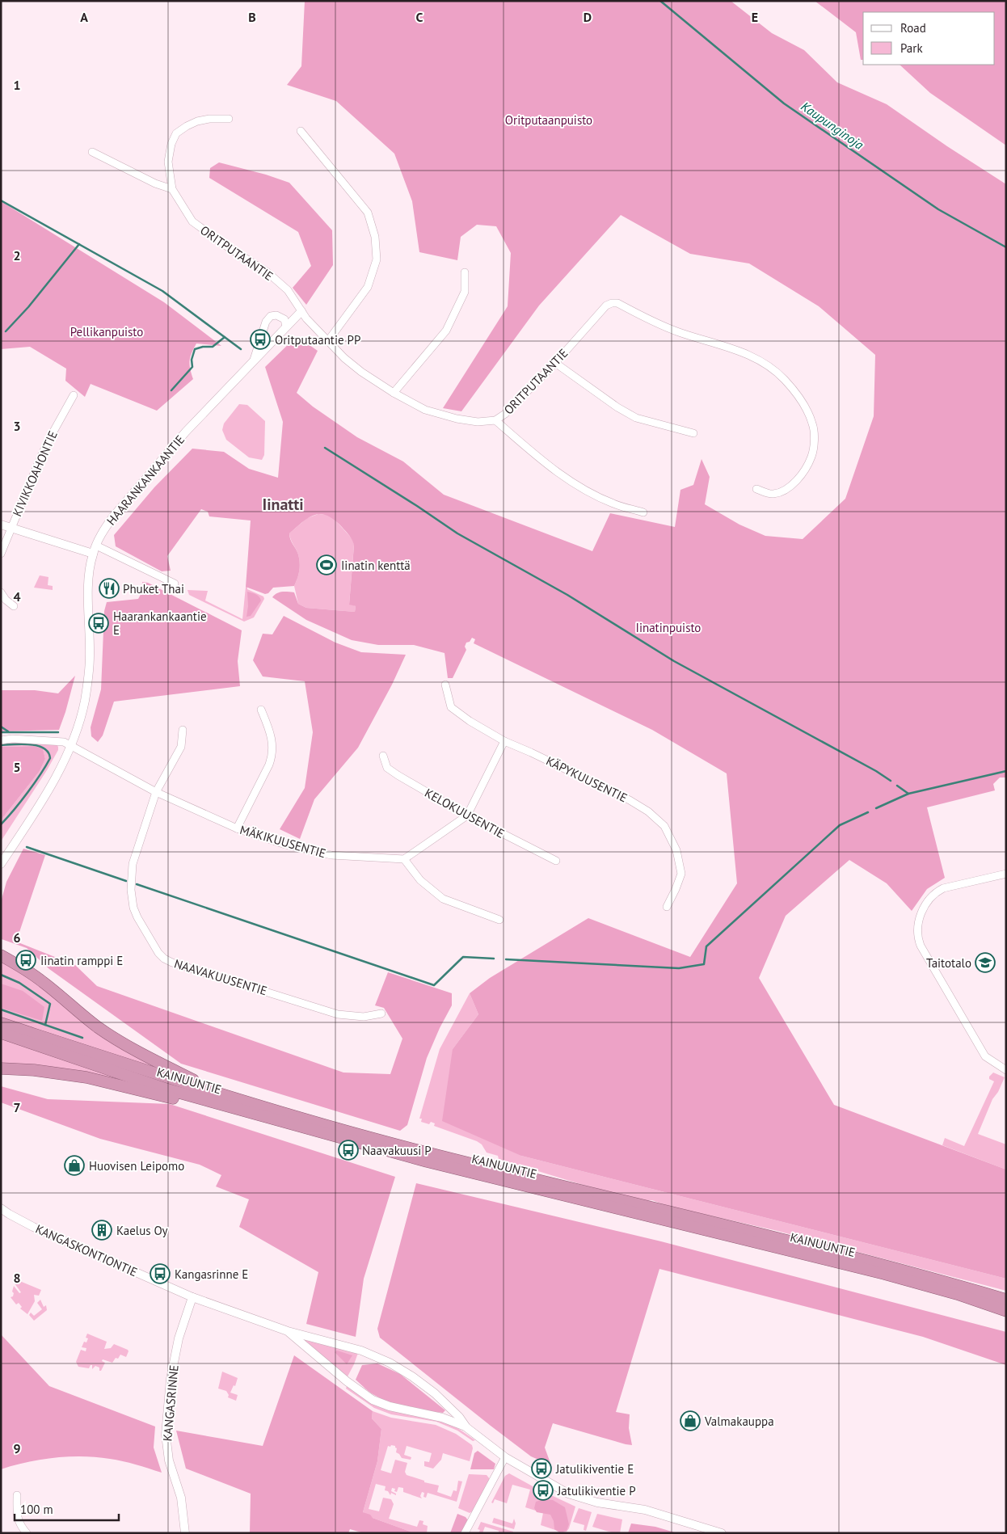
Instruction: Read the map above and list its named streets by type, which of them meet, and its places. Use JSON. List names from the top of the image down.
{
  "streets": {
    "highway": ["KAINUUNTIE"],
    "street": [
      "ORITPUTAANTIE",
      "KIVIKKOAHONTIE",
      "HAARANKANKAANTIE",
      "KÄPYKUUSENTIE",
      "KELOKUUSENTIE",
      "MÄKIKUUSENTIE",
      "NAAVAKUUSENTIE",
      "KANGASKONTIONTIE",
      "KANGASRINNE"
    ]
  },
  "crossings": [
    ["ORITPUTAANTIE", "HAARANKANKAANTIE"],
    ["HAARANKANKAANTIE", "MÄKIKUUSENTIE"],
    ["MÄKIKUUSENTIE", "NAAVAKUUSENTIE"],
    ["KANGASKONTIONTIE", "KANGASRINNE"]
  ],
  "districts": ["Iinatti"],
  "water": ["Kaupunginoja"],
  "parks": ["Oritputaanpuisto", "Pellikanpuisto", "Iinatinpuisto"],
  "places": {
    "bus stop": [
      "Oritputaantie PP",
      "Haarankankaantie E",
      "Iinatin ramppi E",
      "Naavakuusi P",
      "Kangasrinne E",
      "Jatulikiventie E",
      "Jatulikiventie P"
    ],
    "sports": ["Iinatin kenttä"],
    "restaurant": ["Phuket Thai"],
    "school or university": ["Taitotalo"],
    "shop": ["Huovisen Leipomo", "Valmakauppa"],
    "building": ["Kaelus Oy"]
  },
  "legend": ["Road", "Park"],
  "scale_bar": "100 m",
  "grid": {
    "columns": [
      "A",
      "B",
      "C",
      "D",
      "E"
    ],
    "rows": [
      "1",
      "2",
      "3",
      "4",
      "5",
      "6",
      "7",
      "8",
      "9"
    ]
  }
}
